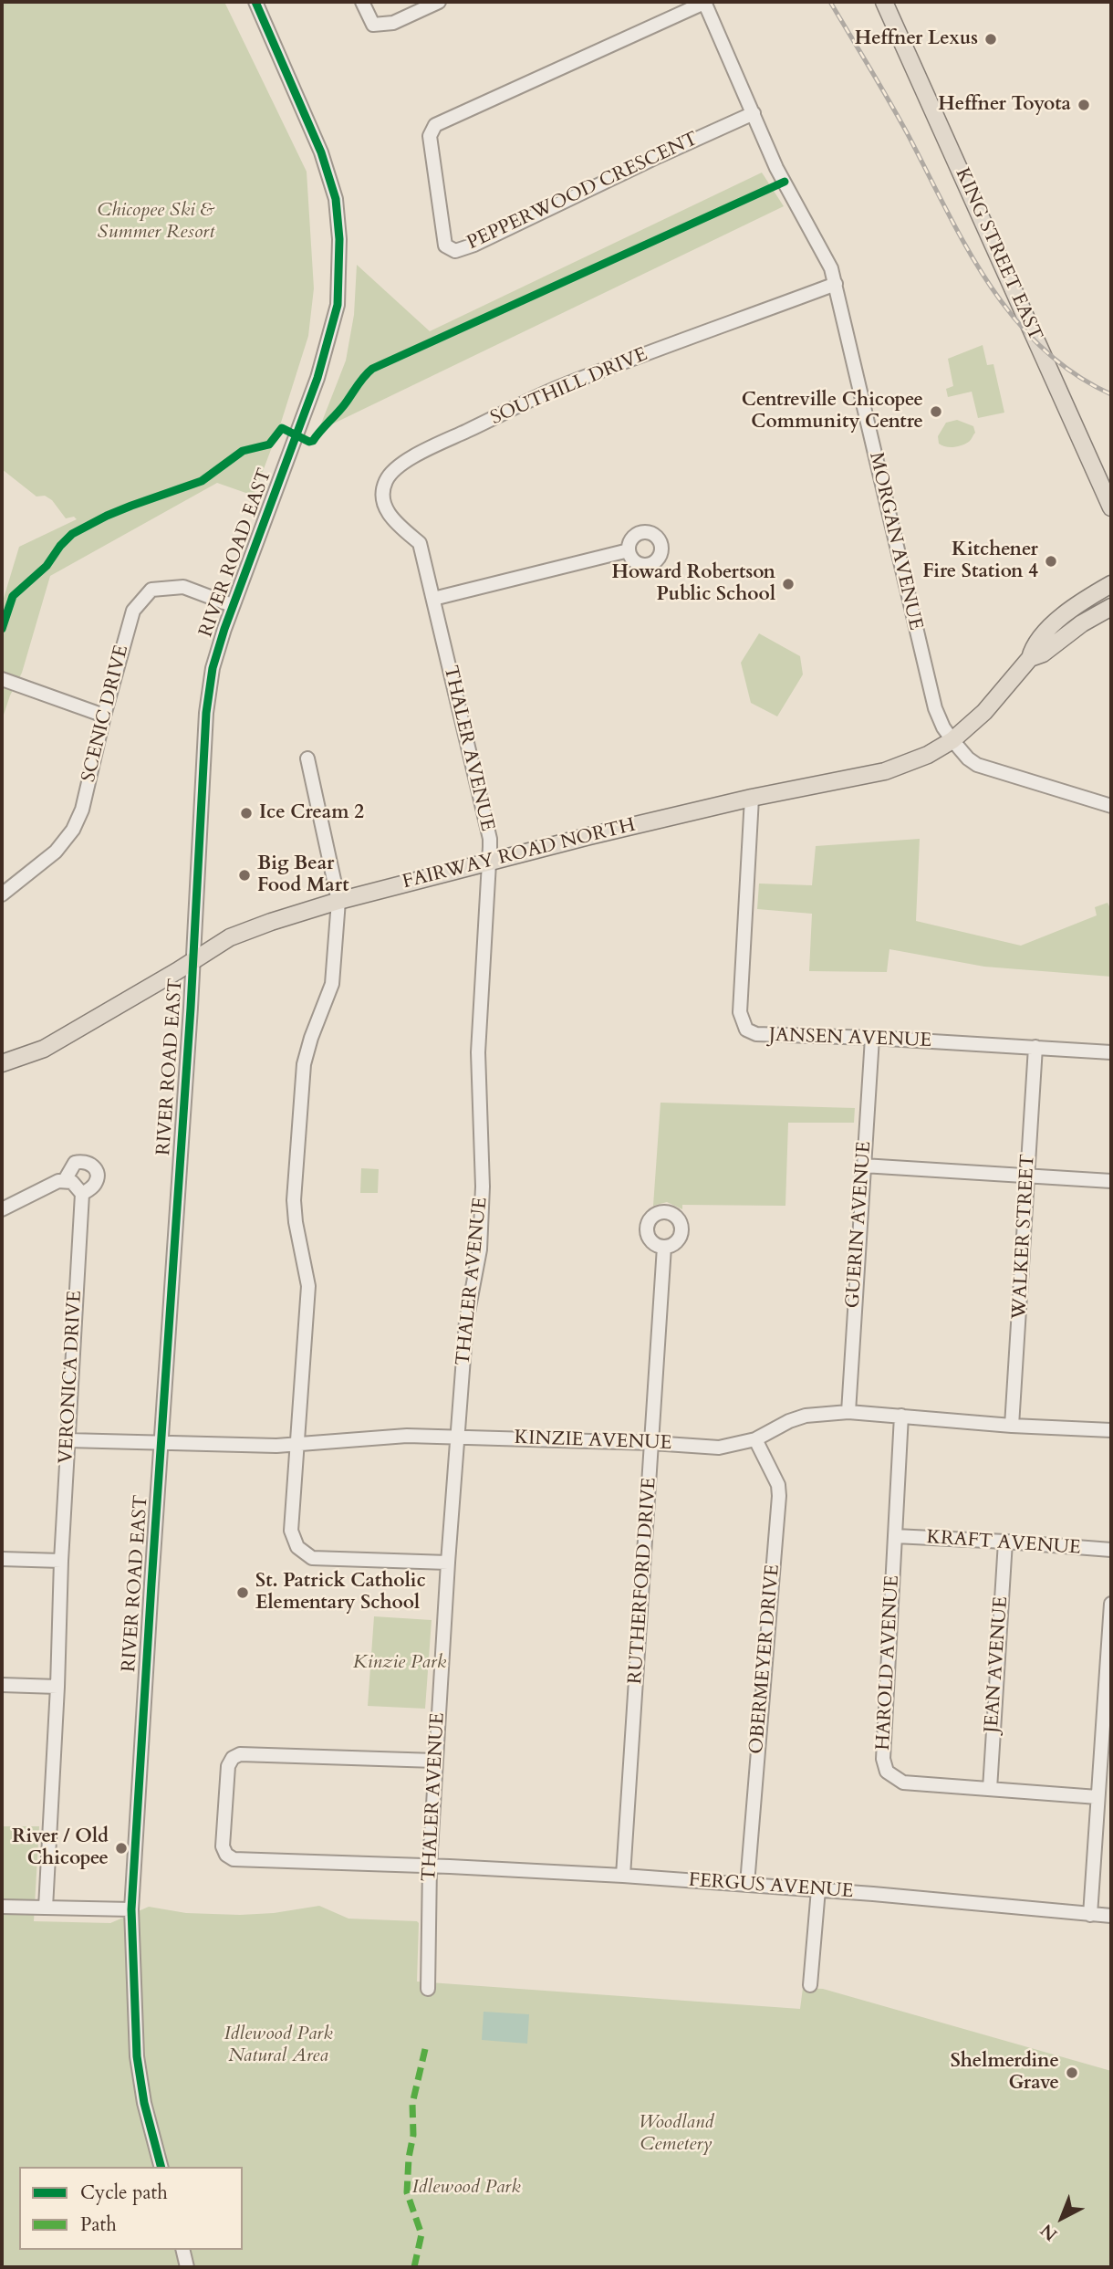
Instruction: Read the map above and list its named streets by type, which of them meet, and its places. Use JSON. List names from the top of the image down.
{
  "streets": {
    "main road": ["KING STREET EAST", "FAIRWAY ROAD NORTH"],
    "street": [
      "PEPPERWOOD CRESCENT",
      "SOUTHILL DRIVE",
      "MORGAN AVENUE",
      "RIVER ROAD EAST",
      "SCENIC DRIVE",
      "THALER AVENUE",
      "JANSEN AVENUE",
      "GUERIN AVENUE",
      "WALKER STREET",
      "VERONICA DRIVE",
      "KINZIE AVENUE",
      "KRAFT AVENUE",
      "RUTHERFORD DRIVE",
      "OBERMEYER DRIVE",
      "HAROLD AVENUE",
      "JEAN AVENUE",
      "FERGUS AVENUE"
    ]
  },
  "crossings": [
    ["PEPPERWOOD CRESCENT", "MORGAN AVENUE"],
    ["SOUTHILL DRIVE", "MORGAN AVENUE"],
    ["SOUTHILL DRIVE", "THALER AVENUE"],
    ["MORGAN AVENUE", "FAIRWAY ROAD NORTH"],
    ["RIVER ROAD EAST", "SCENIC DRIVE"],
    ["RIVER ROAD EAST", "FAIRWAY ROAD NORTH"],
    ["RIVER ROAD EAST", "KINZIE AVENUE"],
    ["THALER AVENUE", "FAIRWAY ROAD NORTH"],
    ["THALER AVENUE", "KINZIE AVENUE"],
    ["THALER AVENUE", "FERGUS AVENUE"],
    ["FAIRWAY ROAD NORTH", "JANSEN AVENUE"],
    ["JANSEN AVENUE", "GUERIN AVENUE"],
    ["JANSEN AVENUE", "WALKER STREET"],
    ["GUERIN AVENUE", "KINZIE AVENUE"],
    ["WALKER STREET", "KINZIE AVENUE"],
    ["VERONICA DRIVE", "KINZIE AVENUE"],
    ["KINZIE AVENUE", "RUTHERFORD DRIVE"],
    ["KINZIE AVENUE", "OBERMEYER DRIVE"],
    ["KINZIE AVENUE", "HAROLD AVENUE"],
    ["KRAFT AVENUE", "HAROLD AVENUE"],
    ["KRAFT AVENUE", "JEAN AVENUE"],
    ["RUTHERFORD DRIVE", "FERGUS AVENUE"],
    ["OBERMEYER DRIVE", "FERGUS AVENUE"],
    ["HAROLD AVENUE", "JEAN AVENUE"]
  ],
  "parks": [
    "Chicopee Ski & Summer Resort",
    "Kinzie Park",
    "Idlewood Park Natural Area",
    "Woodland Cemetery",
    "Idlewood Park"
  ],
  "places": [
    "Heffner Lexus",
    "Heffner Toyota",
    "Centreville Chicopee Community Centre",
    "Kitchener Fire Station 4",
    "Howard Robertson Public School",
    "Ice Cream 2",
    "Big Bear Food Mart",
    "St. Patrick Catholic Elementary School",
    "River / Old Chicopee",
    "Shelmerdine Grave"
  ],
  "legend": ["Cycle path", "Path"],
  "north": "bottom left"
}
